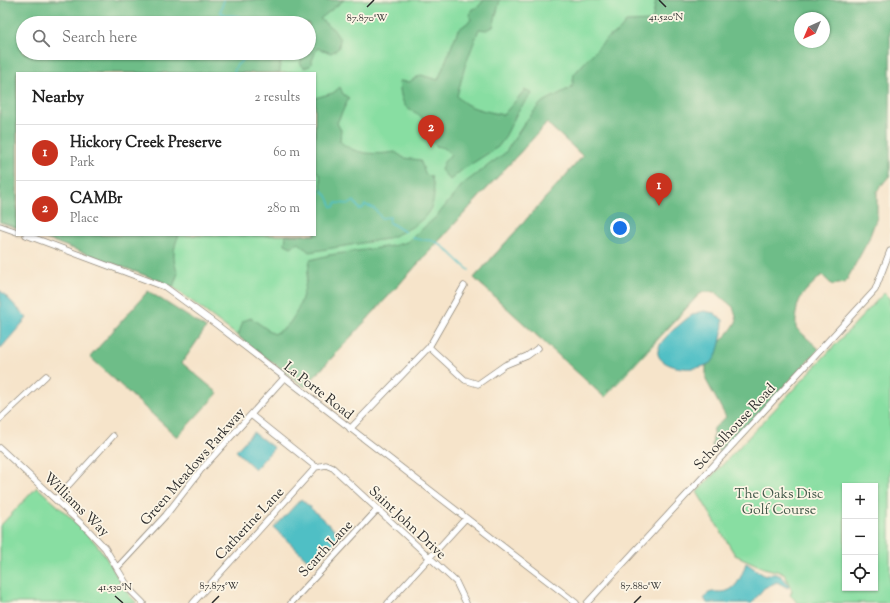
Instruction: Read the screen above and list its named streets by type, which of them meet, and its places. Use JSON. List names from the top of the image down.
{
  "streets": {
    "street": [
      "La Porte Road",
      "Schoolhouse Road",
      "Green Meadows Parkway",
      "Williams Way",
      "Saint John Drive",
      "Catherine Lane",
      "Scarth Lane"
    ]
  },
  "crossings": [
    ["La Porte Road", "Green Meadows Parkway"],
    ["Green Meadows Parkway", "Williams Way"],
    ["Saint John Drive", "Catherine Lane"],
    ["Saint John Drive", "Scarth Lane"]
  ],
  "parks": ["The Oaks Disc Golf Course"],
  "north": "bottom left",
  "page": {
    "search": "Search here",
    "heading": ["Nearby", "2 results"],
    "pins": ["2", "1"],
    "list": [
      {
        "mark": "1",
        "name": "Hickory Creek Preserve",
        "note": "Park",
        "value": "60 m"
      },
      {
        "mark": "2",
        "name": "CAMBr",
        "note": "Place",
        "value": "280 m"
      }
    ],
    "map_buttons": ["+", "−"]
  },
  "coordinates": [
    "41.520°N",
    "87.870°W",
    "87.875°W",
    "87.880°W",
    "41.530°N"
  ]
}
